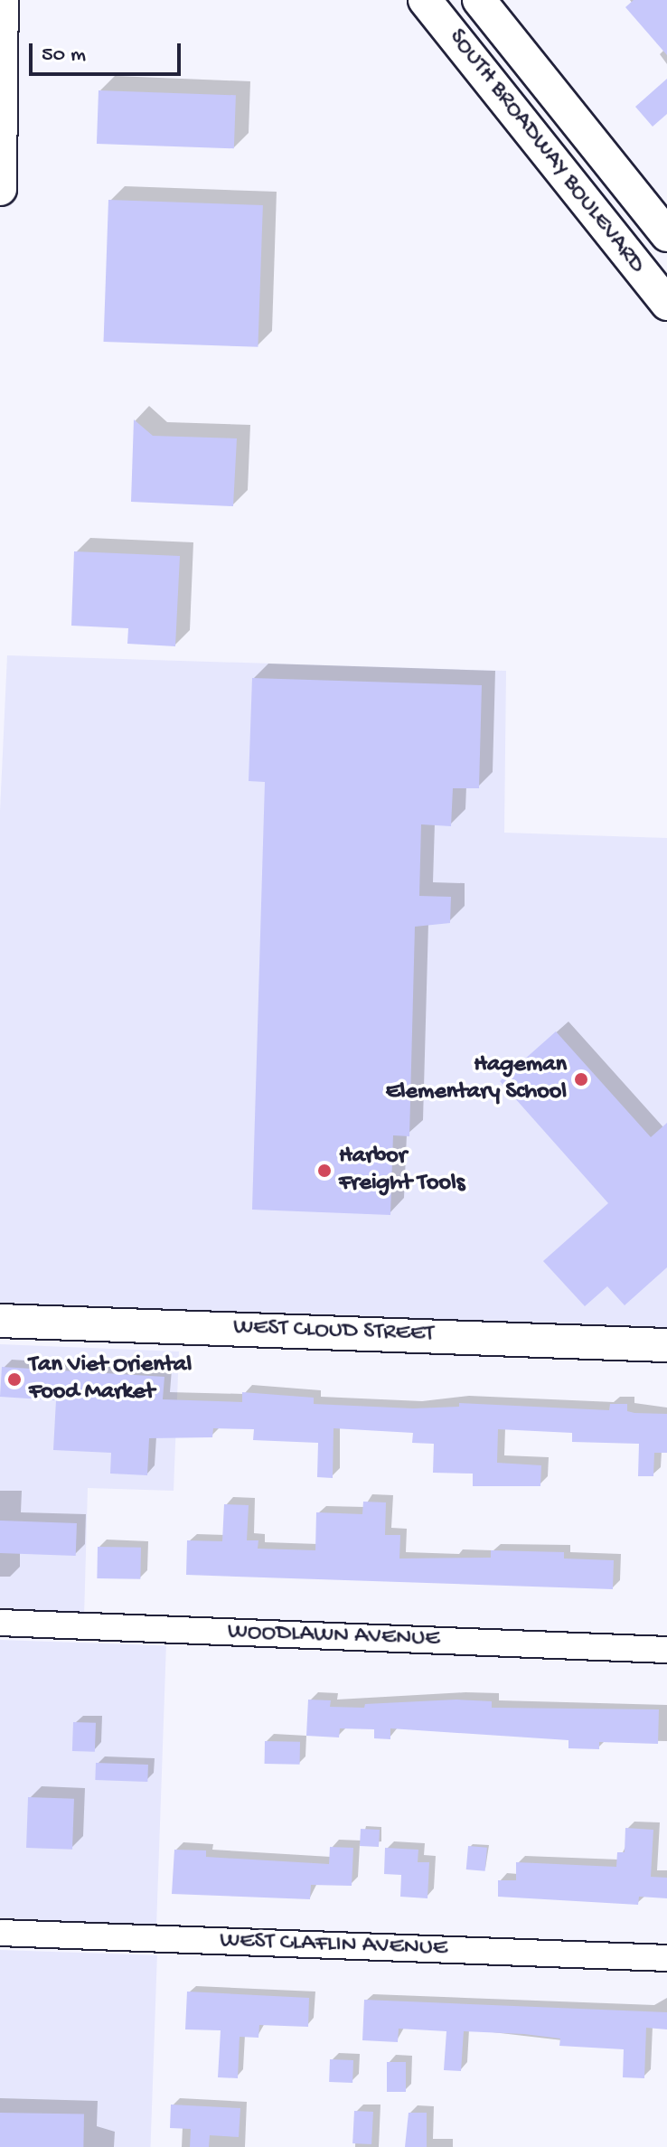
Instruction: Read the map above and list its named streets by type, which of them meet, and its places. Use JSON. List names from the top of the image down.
{
  "streets": {
    "main road": ["SOUTH BROADWAY BOULEVARD", "WEST CLOUD STREET"],
    "street": ["WOODLAWN AVENUE", "WEST CLAFLIN AVENUE"]
  },
  "places": ["Hageman Elementary School", "Harbor Freight Tools", "Tan Viet Oriental Food Market"],
  "scale_bar": "50 m"
}
